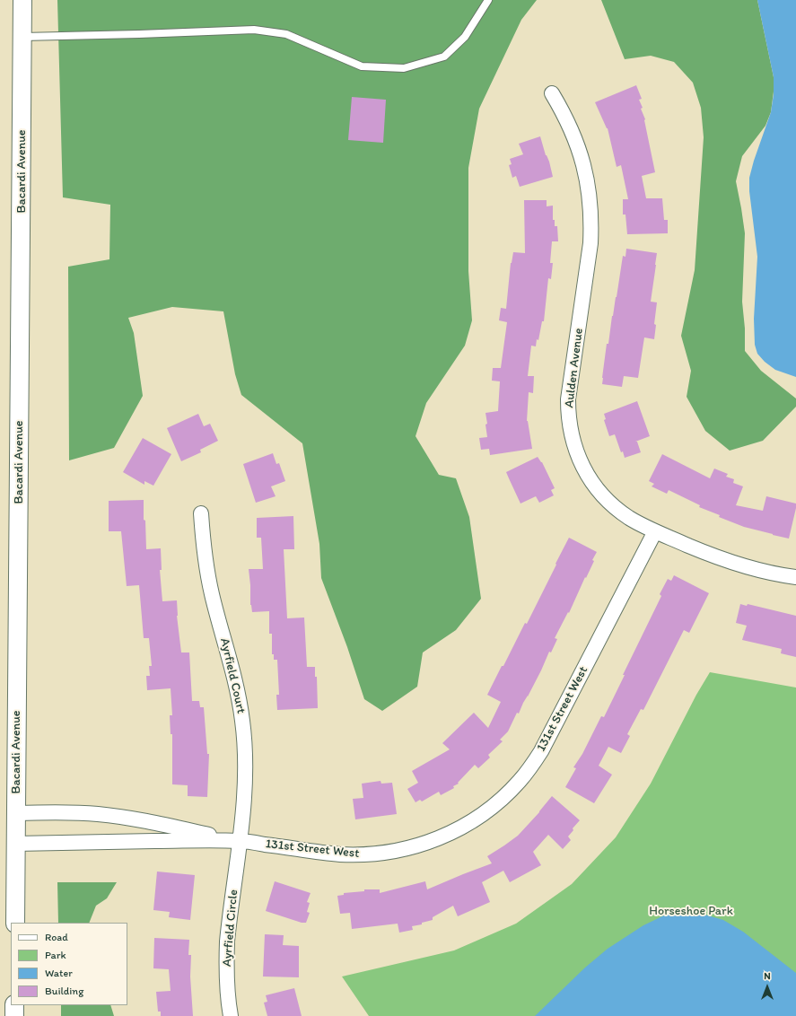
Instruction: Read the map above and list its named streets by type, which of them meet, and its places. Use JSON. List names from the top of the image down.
{
  "streets": {
    "street": [
      "Bacardi Avenue",
      "Aulden Avenue",
      "Ayrfield Court",
      "131st Street West",
      "Ayrfield Circle"
    ]
  },
  "crossings": [
    ["Bacardi Avenue", "131st Street West"],
    ["Aulden Avenue", "131st Street West"],
    ["Ayrfield Court", "131st Street West"],
    ["Ayrfield Court", "Ayrfield Circle"],
    ["131st Street West", "Ayrfield Circle"]
  ],
  "parks": ["Horseshoe Park"],
  "legend": [
    "Road",
    "Park",
    "Water",
    "Building"
  ],
  "north": "top"
}
